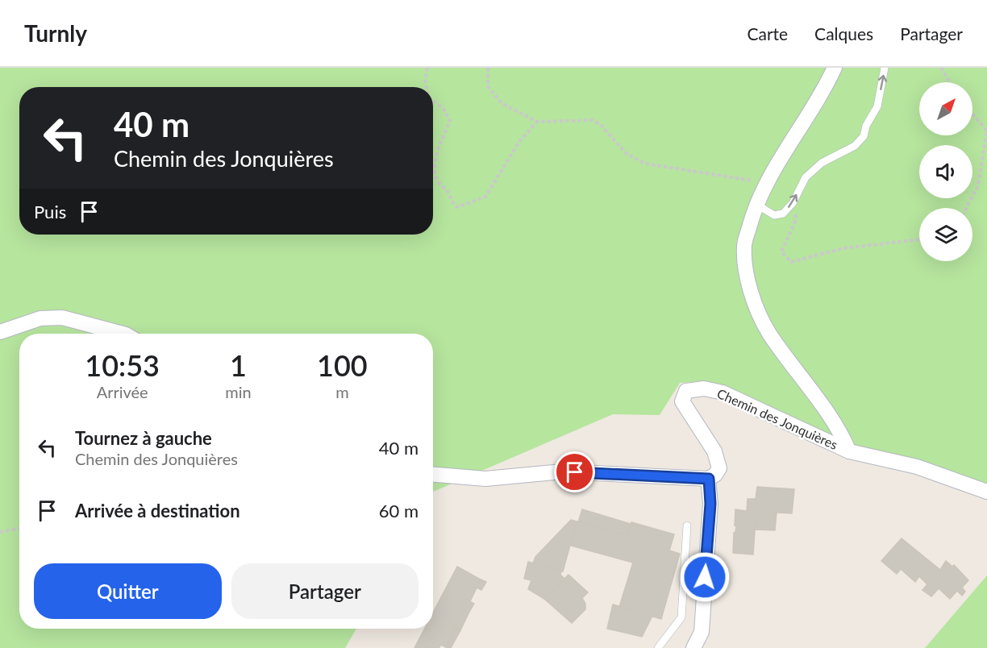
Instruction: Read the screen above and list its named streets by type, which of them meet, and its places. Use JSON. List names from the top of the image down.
{
  "streets": {
    "street": ["Chemin des Jonquières"]
  },
  "north": "top right",
  "page": {
    "header": "Turnly",
    "nav": ["Carte", "Calques", "Partager"],
    "turn": ["40 m", "Chemin des Jonquières"],
    "then": "Puis",
    "eta": [
      "10:53",
      "Arrivée",
      "1",
      "min",
      "100",
      "m"
    ],
    "list": [
      {
        "name": "Tournez à gauche",
        "note": "Chemin des Jonquières",
        "value": "40 m"
      },
      {
        "name": "Arrivée à destination",
        "value": "60 m"
      }
    ],
    "buttons": ["Quitter", "Partager"]
  }
}
